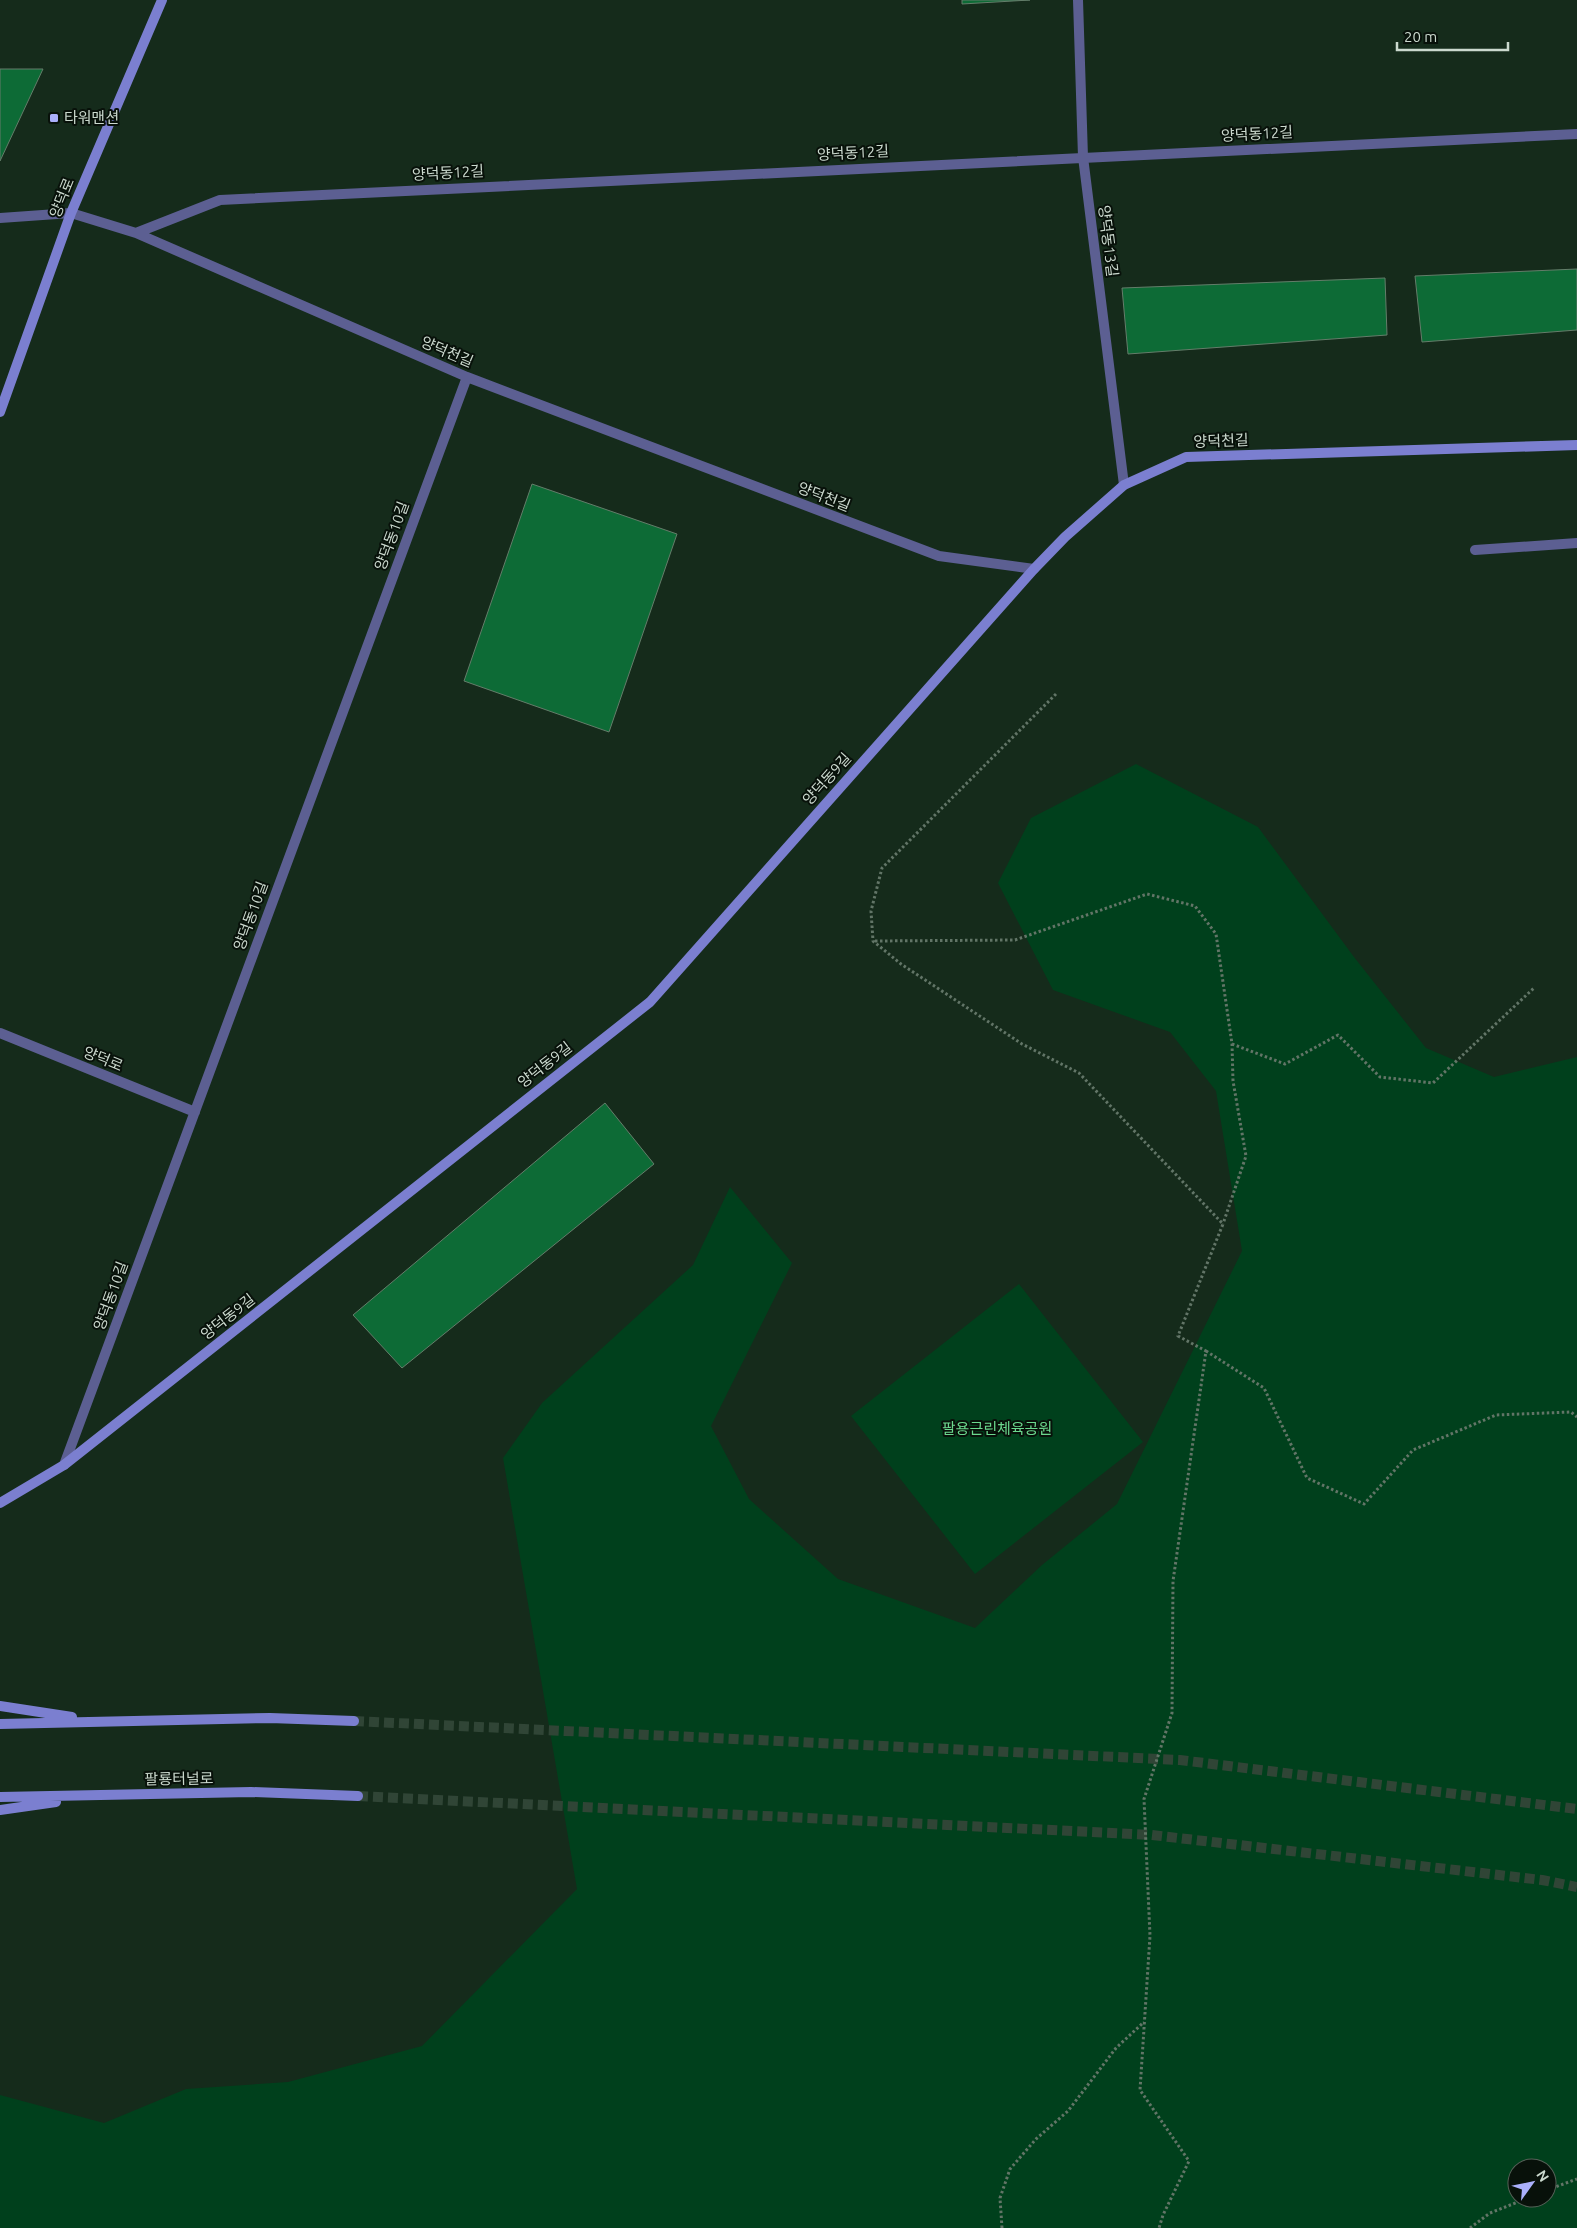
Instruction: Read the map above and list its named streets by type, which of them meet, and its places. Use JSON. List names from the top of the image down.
{
  "streets": {
    "main road": [
      "양덕로",
      "양덕천길",
      "양덕동9길",
      "팔룡터널로"
    ],
    "street": ["양덕동12길", "양덕동13길", "양덕동10길"]
  },
  "crossings": [
    ["양덕동12길", "양덕동13길"],
    ["양덕동12길", "양덕천길"],
    ["양덕로", "양덕천길"],
    ["양덕로", "양덕동10길"],
    ["양덕동13길", "양덕천길"],
    ["양덕천길", "양덕동10길"],
    ["양덕천길", "양덕동9길"],
    ["양덕동10길", "양덕동9길"]
  ],
  "parks": ["팔용근린체육공원"],
  "places": {
    "transit": ["타워맨션"]
  },
  "scale_bar": "20 m",
  "north": "top right"
}
